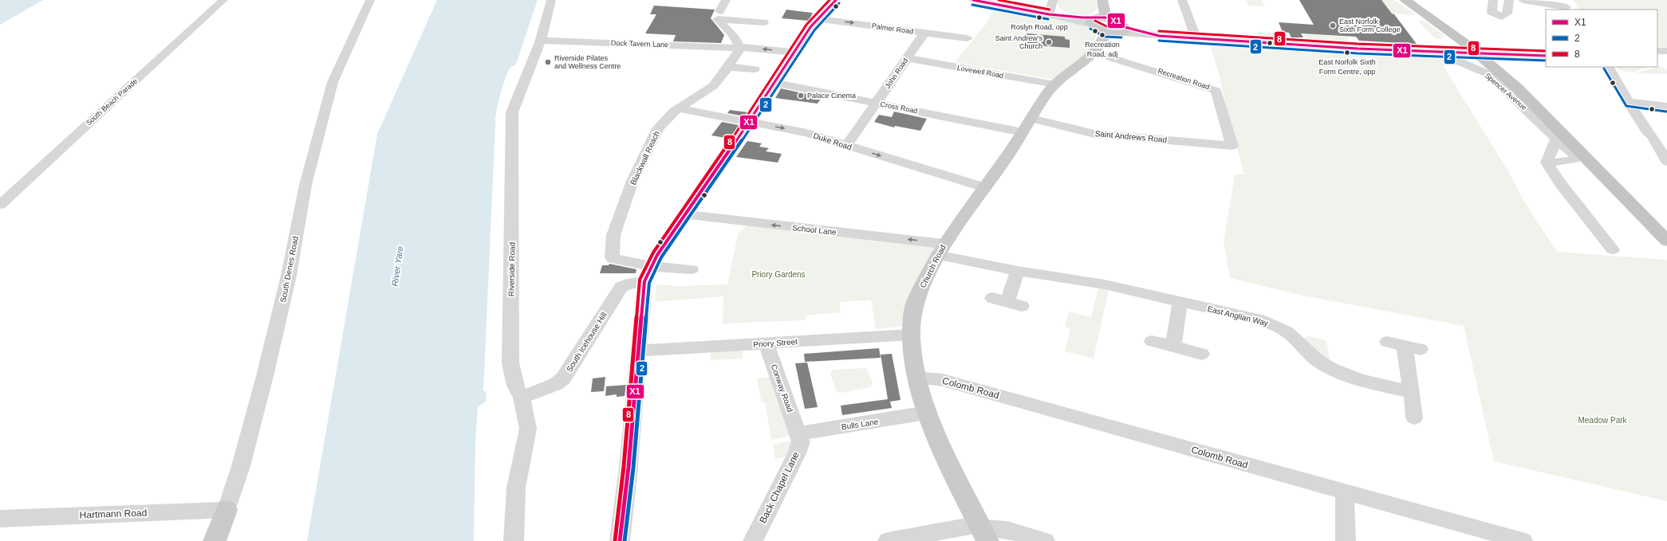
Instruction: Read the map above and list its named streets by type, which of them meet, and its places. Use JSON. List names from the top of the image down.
{
  "streets": {
    "main road": ["Church Road", "South Denes Road"],
    "street": [
      "Palmer Road",
      "Dock Tavern Lane",
      "Lovewell Road",
      "John Road",
      "Recreation Road",
      "Spencer Avenue",
      "South Beach Parade",
      "Cross Road",
      "Saint Andrews Road",
      "Duke Road",
      "Blackwall Reach",
      "School Lane",
      "Riverside Road",
      "East Anglian Way",
      "South Icehouse Hill",
      "Priory Street",
      "Conway Road",
      "Colomb Road",
      "Bulls Lane",
      "Back Chapel Lane",
      "Hartmann Road"
    ]
  },
  "crossings": [
    ["Palmer Road", "John Road"],
    ["Dock Tavern Lane", "Blackwall Reach"],
    ["Dock Tavern Lane", "Riverside Road"],
    ["Lovewell Road", "John Road"],
    ["Lovewell Road", "Church Road"],
    ["John Road", "Cross Road"],
    ["John Road", "Duke Road"],
    ["Recreation Road", "Saint Andrews Road"],
    ["Recreation Road", "Church Road"],
    ["Cross Road", "Church Road"],
    ["Saint Andrews Road", "Church Road"],
    ["Duke Road", "Blackwall Reach"],
    ["Duke Road", "Church Road"],
    ["School Lane", "Church Road"],
    ["School Lane", "East Anglian Way"],
    ["Church Road", "East Anglian Way"],
    ["Church Road", "Priory Street"],
    ["Church Road", "Colomb Road"],
    ["South Denes Road", "Hartmann Road"],
    ["Riverside Road", "South Icehouse Hill"],
    ["Priory Street", "Conway Road"],
    ["Conway Road", "Bulls Lane"],
    ["Conway Road", "Back Chapel Lane"],
    ["Bulls Lane", "Back Chapel Lane"]
  ],
  "one_way": ["Palmer Road", "Duke Road", "School Lane"],
  "water": ["River Yare"],
  "parks": ["Priory Gardens", "Meadow Park"],
  "places": [
    "Roslyn Road, opp",
    "East Norfolk Sixth Form College",
    "Recreation Road, adj",
    "Saint Andrew's Church",
    "East Norfolk Sixth Form Centre, opp",
    "Riverside Pilates and Wellness Centre",
    "Palace Cinema"
  ],
  "lines": ["transit line X1", "transit line 8", "transit line 2"],
  "legend": ["X1", "2", "8"]
}
